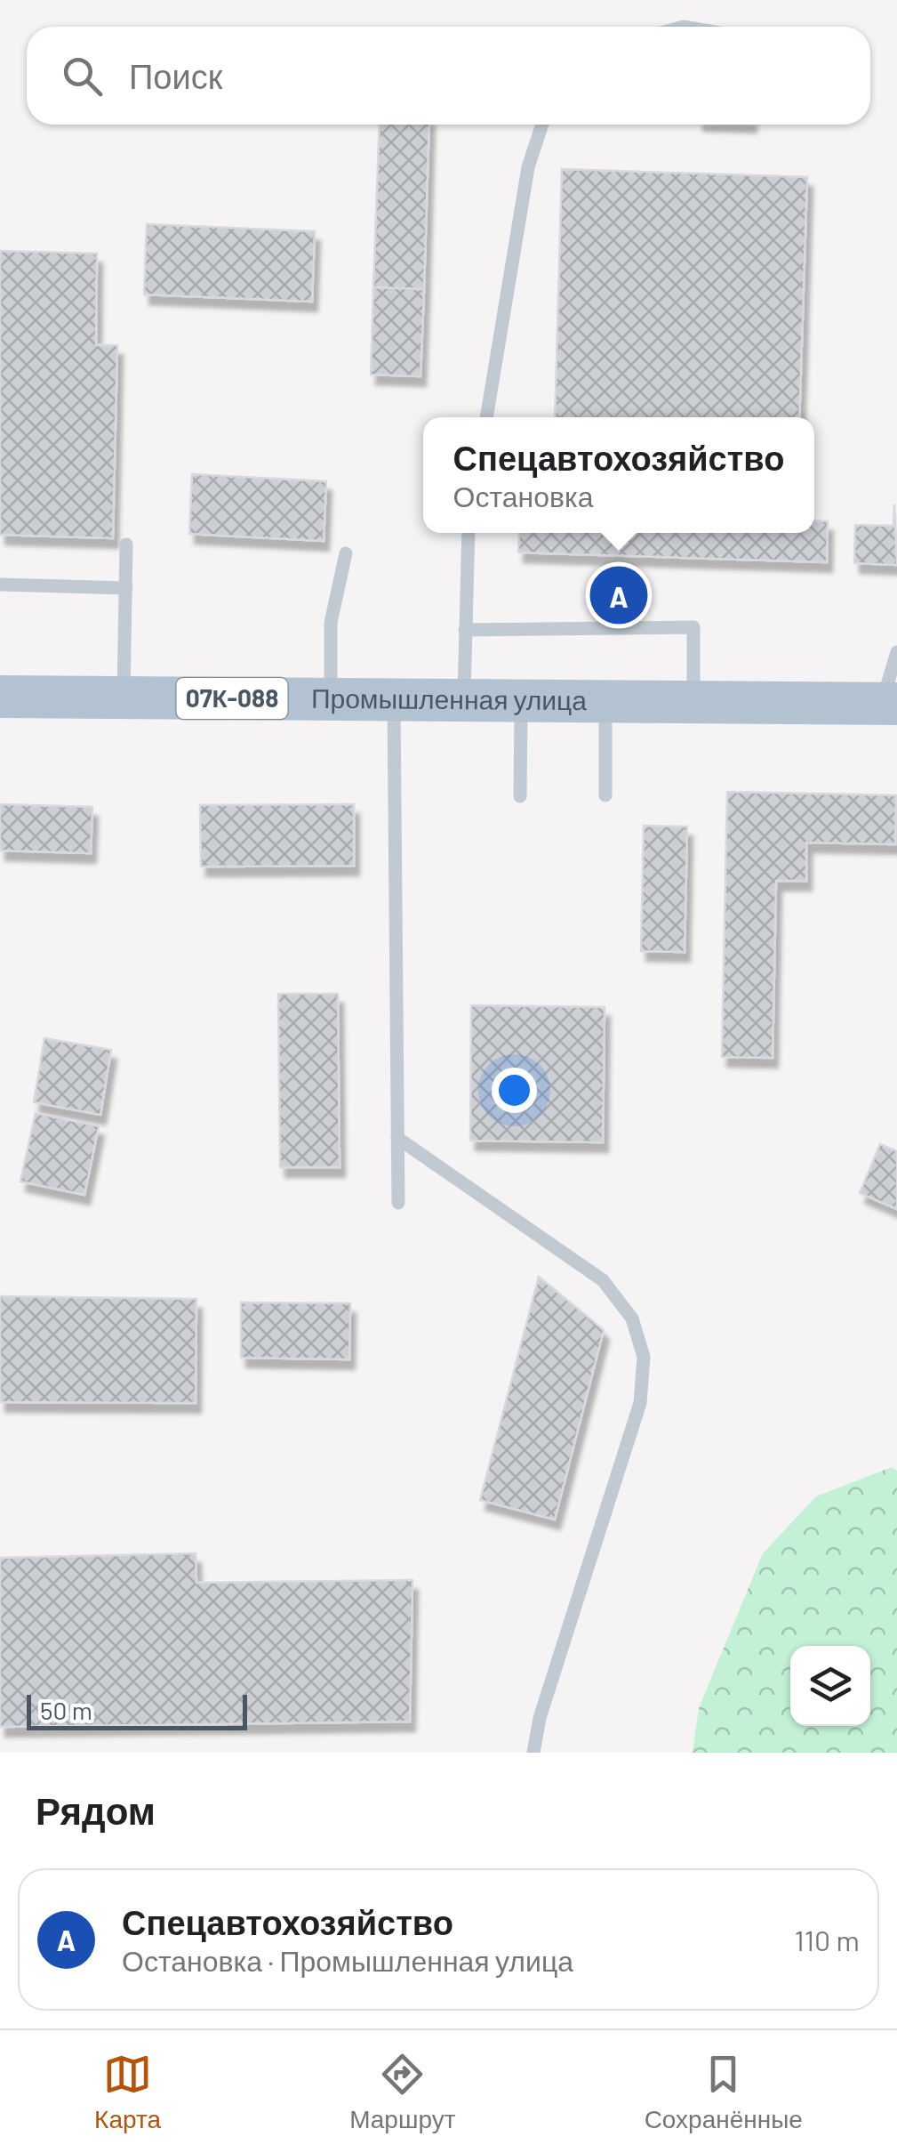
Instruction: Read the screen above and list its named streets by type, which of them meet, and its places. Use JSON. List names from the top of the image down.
{
  "streets": {
    "main road": ["07К-088", "Промышленная улица"]
  },
  "scale_bar": "50 m",
  "page": {
    "search": "Поиск",
    "popup": ["Спецавтохозяйство", "Остановка"],
    "pins": "A",
    "scale": "50 m",
    "heading": "Рядом",
    "list": [
      {
        "mark": "A",
        "name": "Спецавтохозяйство",
        "note": "Остановка · Промышленная улица",
        "value": "110 m"
      }
    ],
    "nav": ["Карта", "Маршрут", "Сохранённые"]
  }
}
